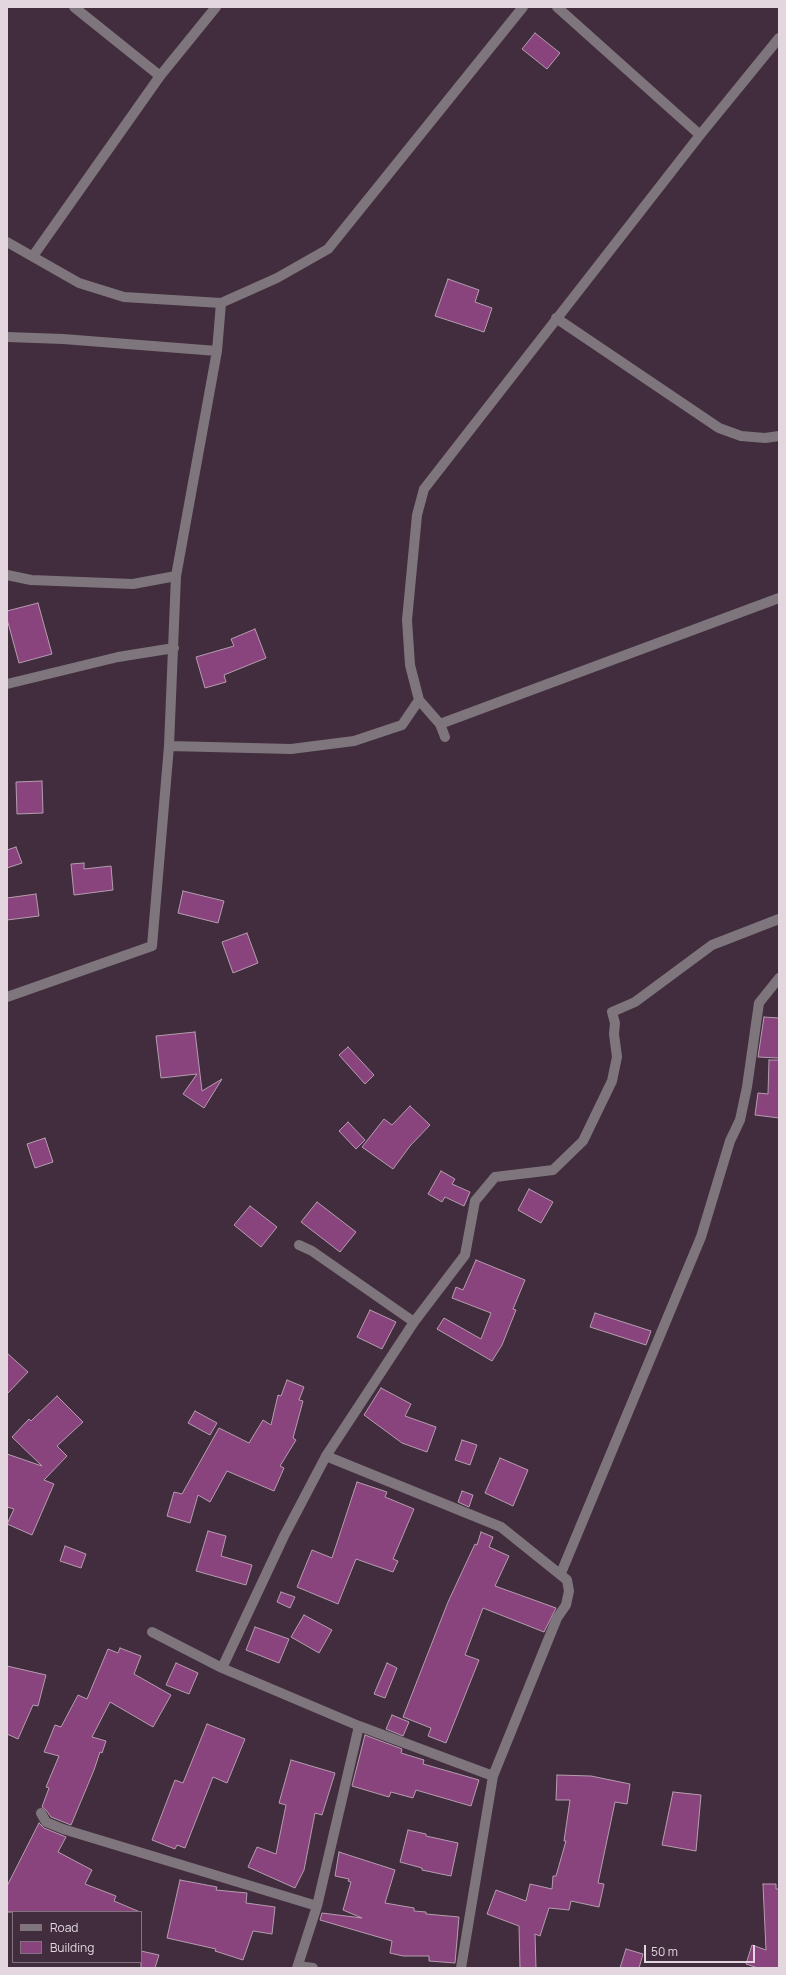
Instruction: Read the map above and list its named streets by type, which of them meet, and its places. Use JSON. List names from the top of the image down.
{
  "legend": ["Road", "Building"],
  "scale_bar": "50 m"
}
